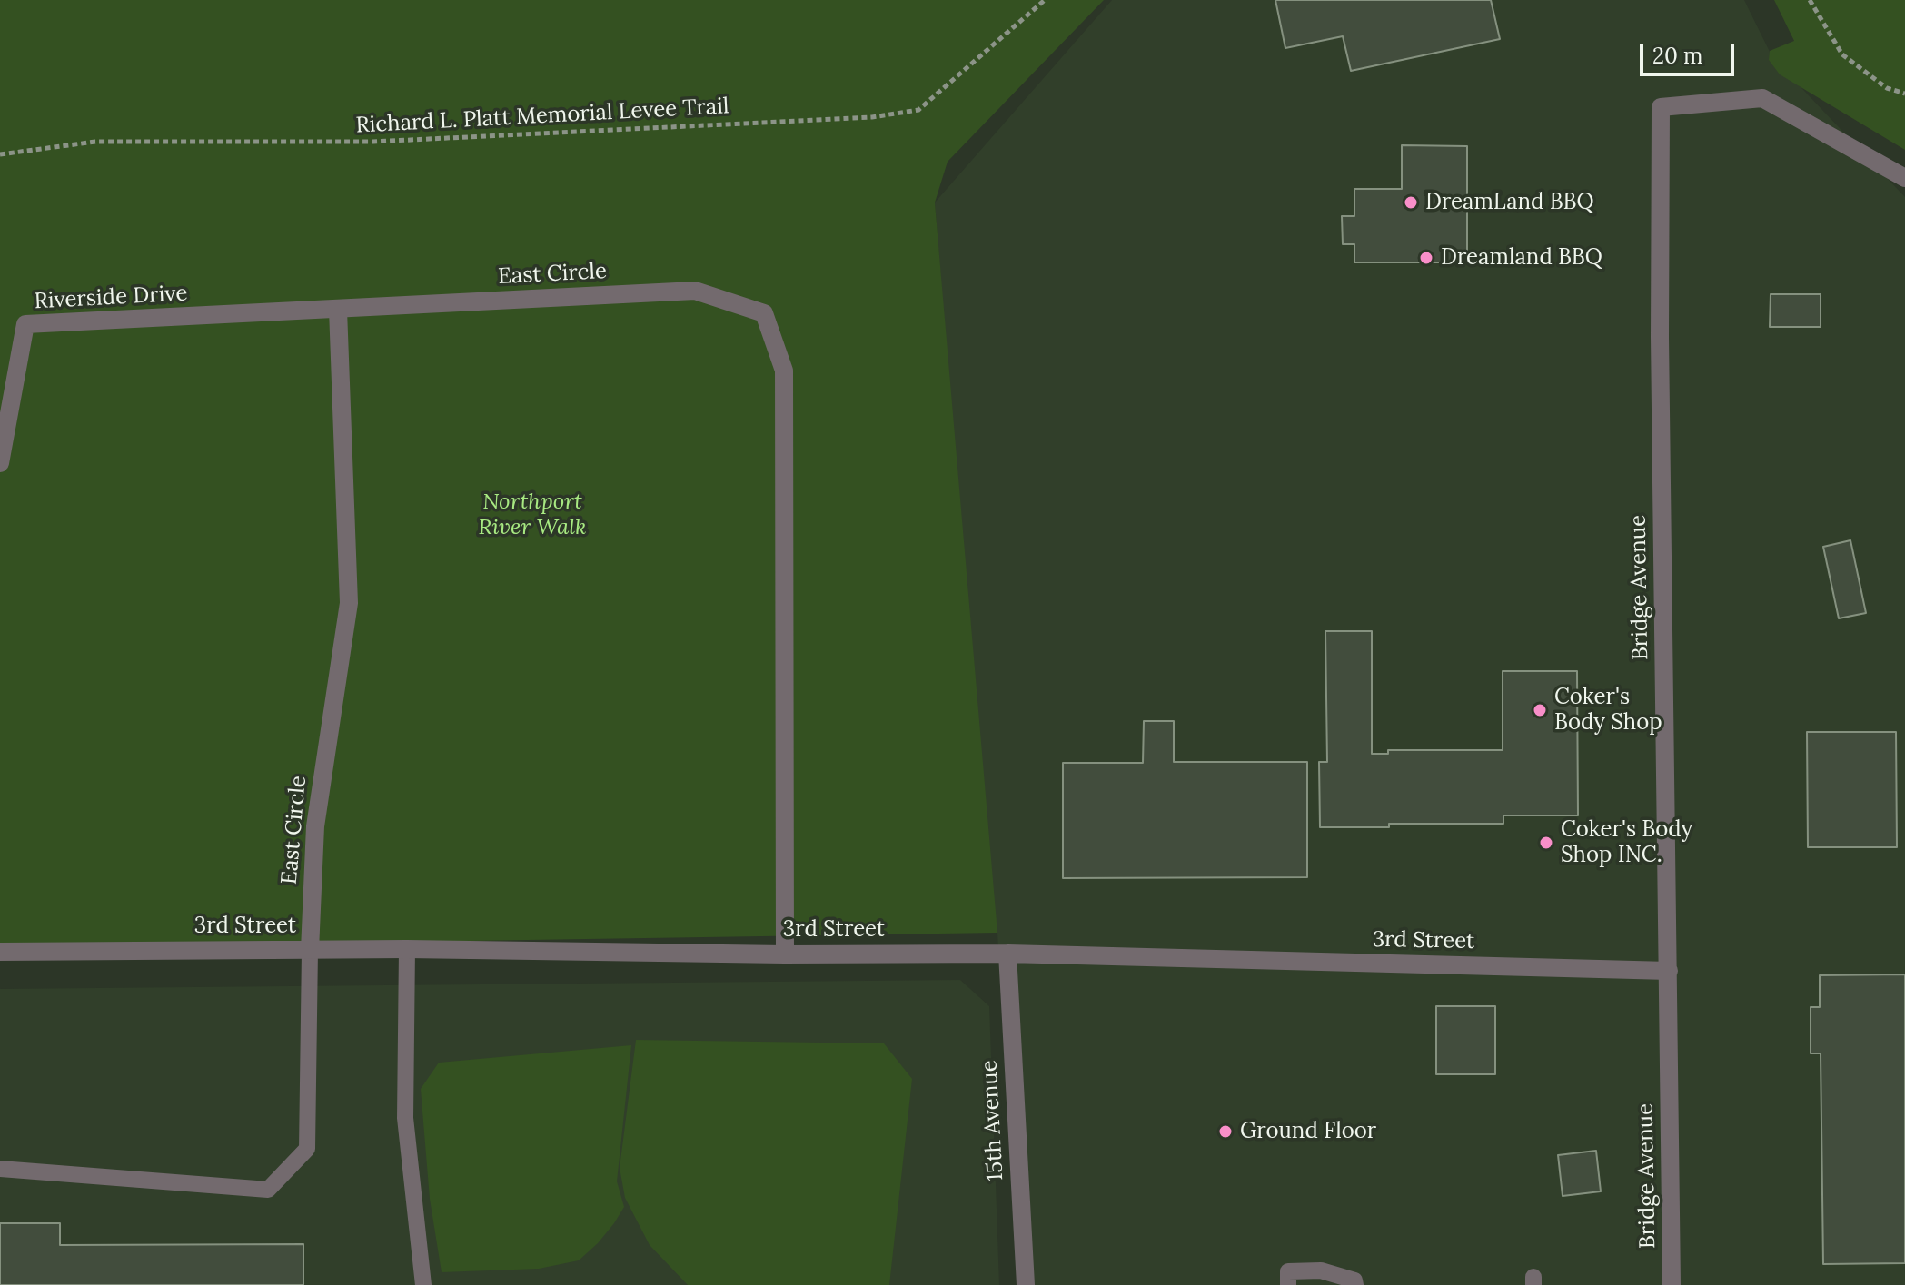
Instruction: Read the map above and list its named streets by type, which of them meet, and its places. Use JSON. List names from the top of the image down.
{
  "streets": {
    "street": [
      "East Circle",
      "Riverside Drive",
      "Bridge Avenue",
      "3rd Street",
      "15th Avenue"
    ],
    "path": ["Richard L. Platt Memorial Levee Trail"]
  },
  "crossings": [
    ["East Circle", "Riverside Drive"],
    ["East Circle", "3rd Street"],
    ["Bridge Avenue", "3rd Street"],
    ["3rd Street", "15th Avenue"]
  ],
  "parks": ["Northport River Walk"],
  "places": [
    "DreamLand BBQ",
    "Dreamland BBQ",
    "Coker's Body Shop",
    "Coker's Body Shop INC.",
    "Ground Floor"
  ],
  "scale_bar": "20 m"
}
